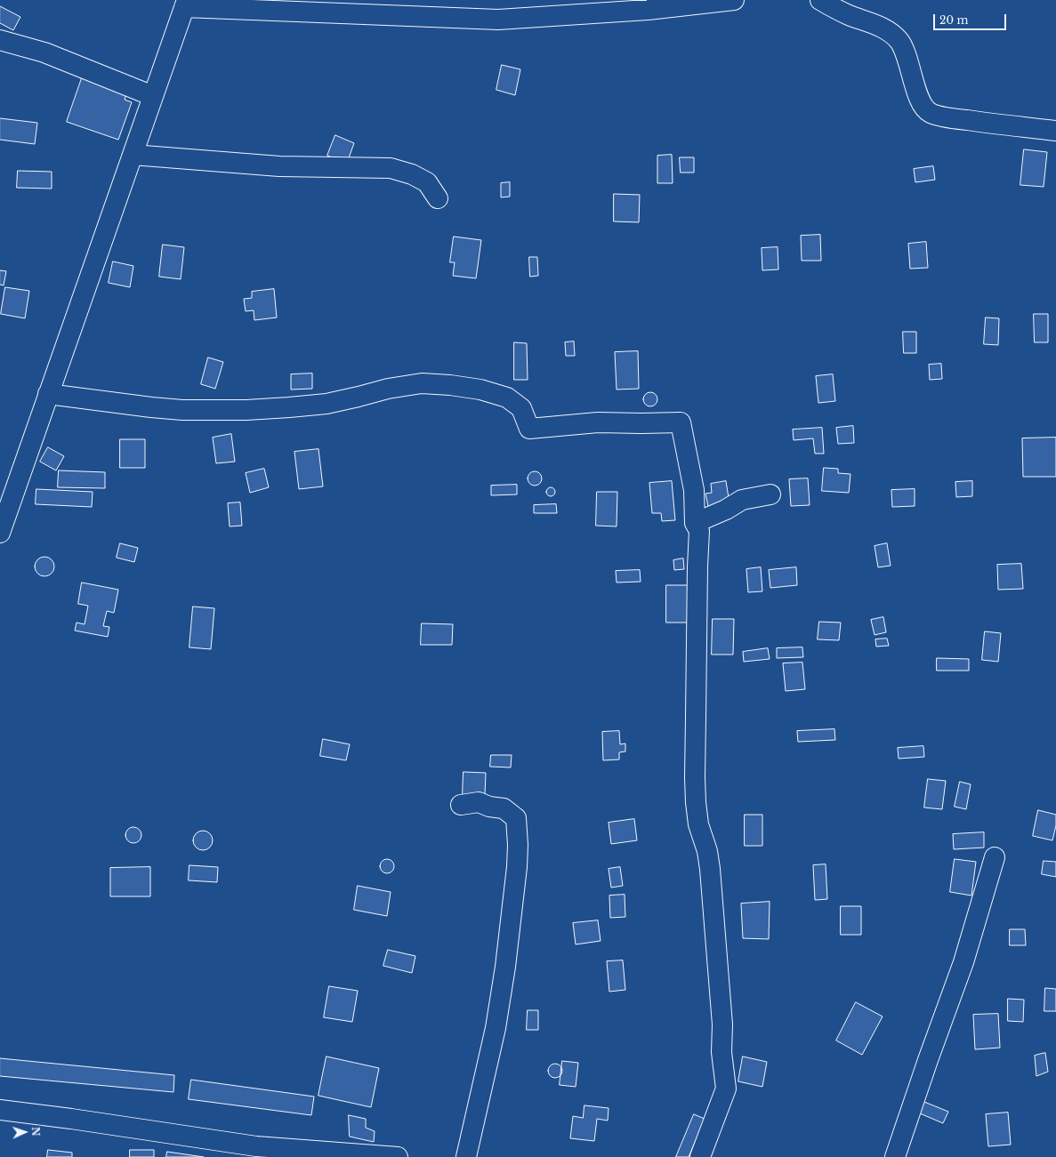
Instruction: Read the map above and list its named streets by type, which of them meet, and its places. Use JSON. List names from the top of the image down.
{
  "scale_bar": "20 m",
  "north": "right"
}
